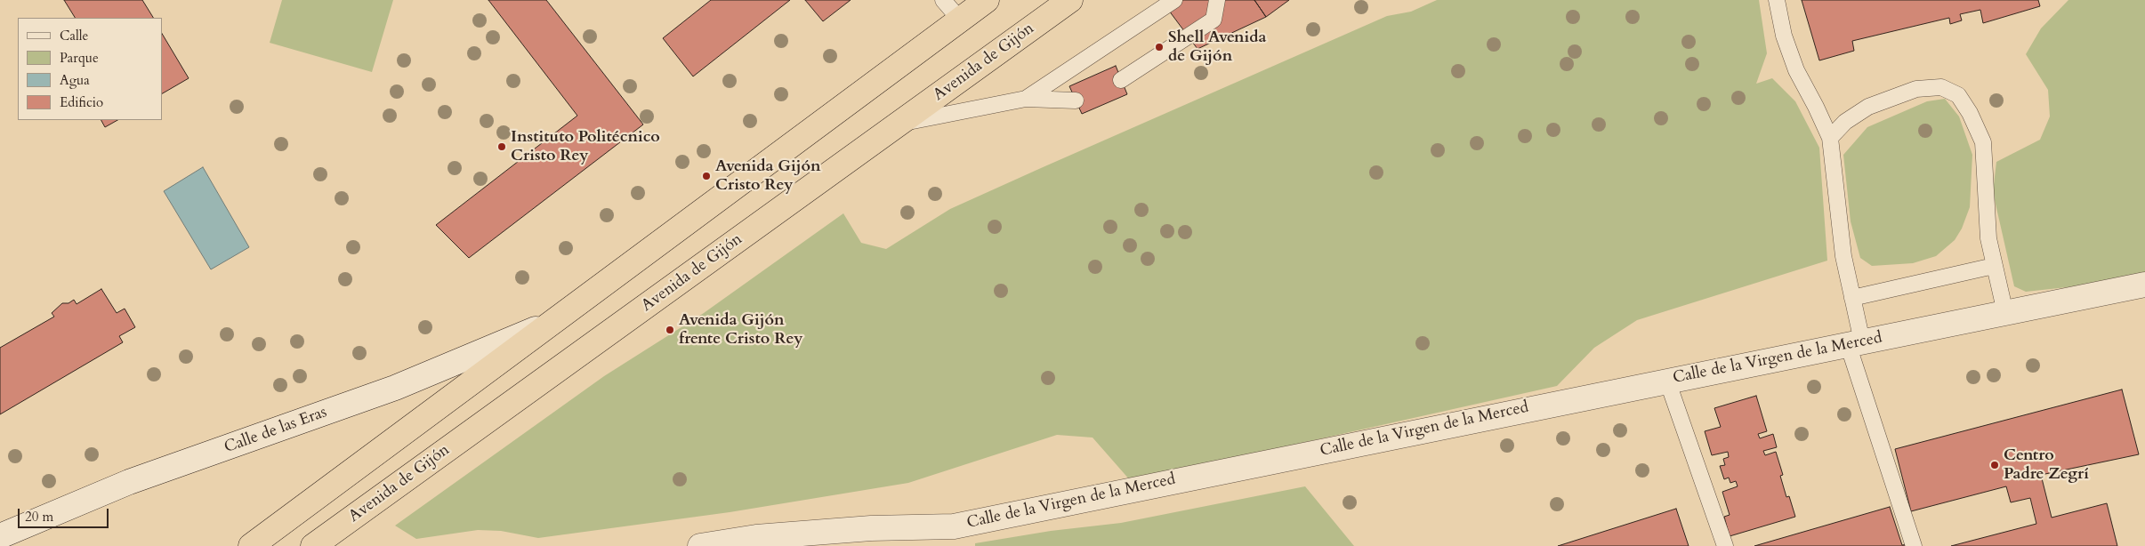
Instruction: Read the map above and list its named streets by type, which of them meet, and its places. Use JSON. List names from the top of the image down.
{
  "streets": {
    "highway": ["Avenida de Gijón"],
    "street": ["Calle de la Virgen de la Merced", "Calle de las Eras"]
  },
  "places": [
    "Shell Avenida de Gijón",
    "Instituto Politécnico Cristo Rey",
    "Avenida Gijón Cristo Rey",
    "Avenida Gijón frente Cristo Rey",
    "Centro Padre Zegrí"
  ],
  "legend": [
    "Calle",
    "Parque",
    "Agua",
    "Edificio"
  ],
  "scale_bar": "20 m"
}
